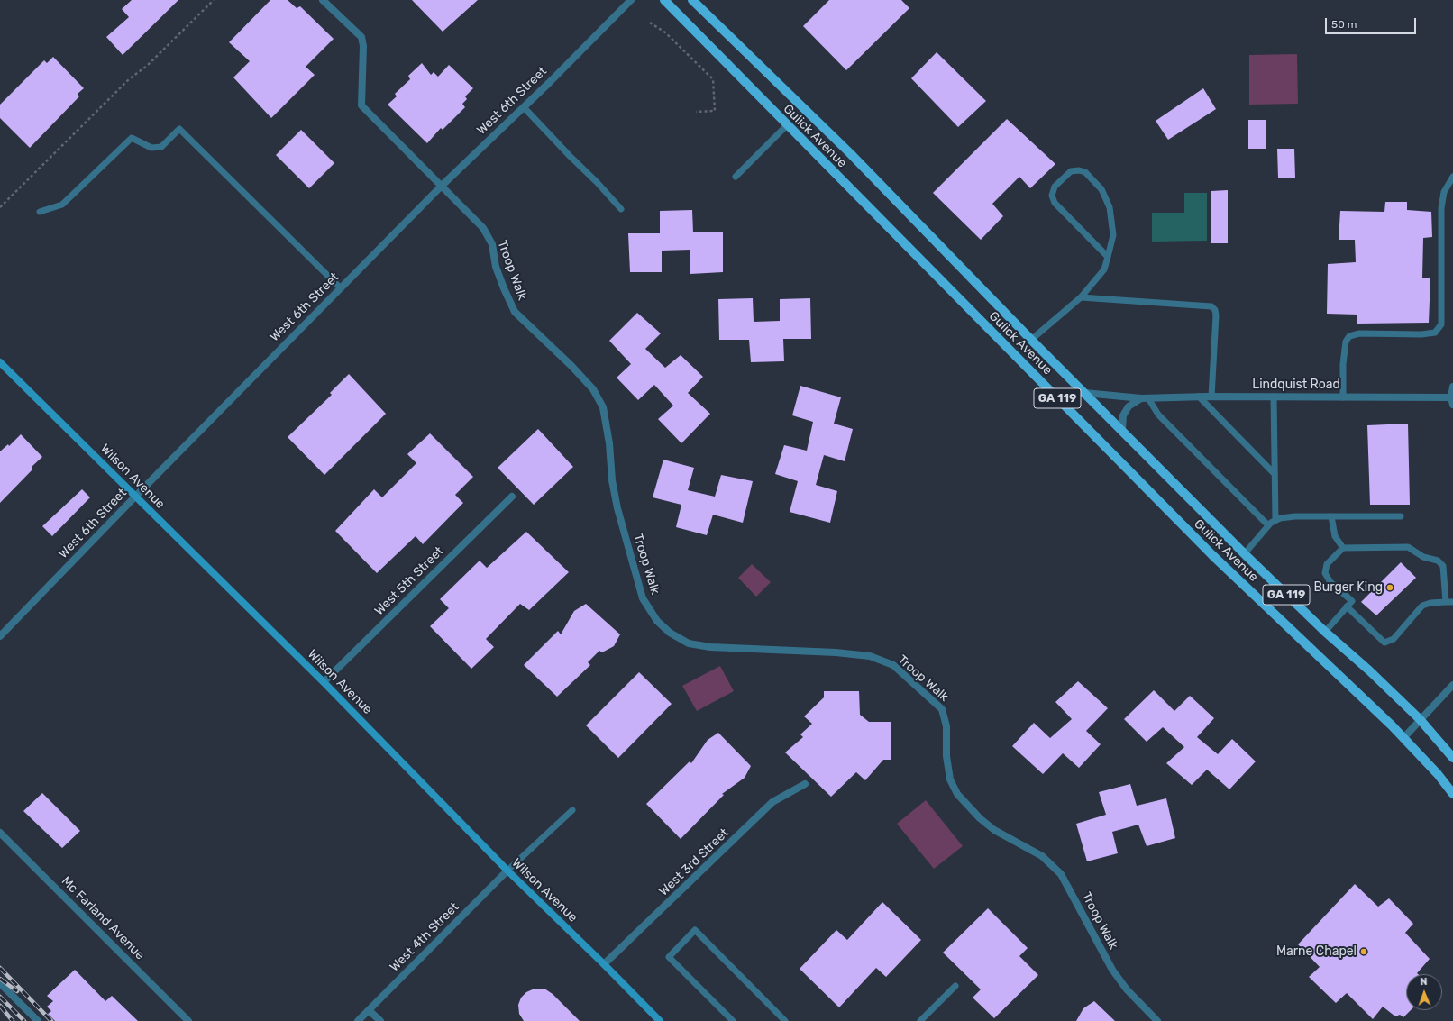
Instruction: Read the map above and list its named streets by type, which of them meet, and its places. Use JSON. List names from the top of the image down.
{
  "streets": {
    "main road": ["Gulick Avenue", "GA 119"],
    "street": [
      "West 6th Street",
      "Troop Walk",
      "Lindquist Road",
      "Wilson Avenue",
      "West 5th Street",
      "West 3rd Street",
      "Mc Farland Avenue",
      "West 4th Street"
    ]
  },
  "crossings": [
    ["West 6th Street", "Troop Walk"],
    ["West 6th Street", "Wilson Avenue"],
    ["Gulick Avenue", "Lindquist Road"],
    ["Wilson Avenue", "West 5th Street"],
    ["Wilson Avenue", "West 3rd Street"],
    ["Wilson Avenue", "West 4th Street"]
  ],
  "places": ["Burger King", "Marne Chapel"],
  "scale_bar": "50 m",
  "north": "top"
}
